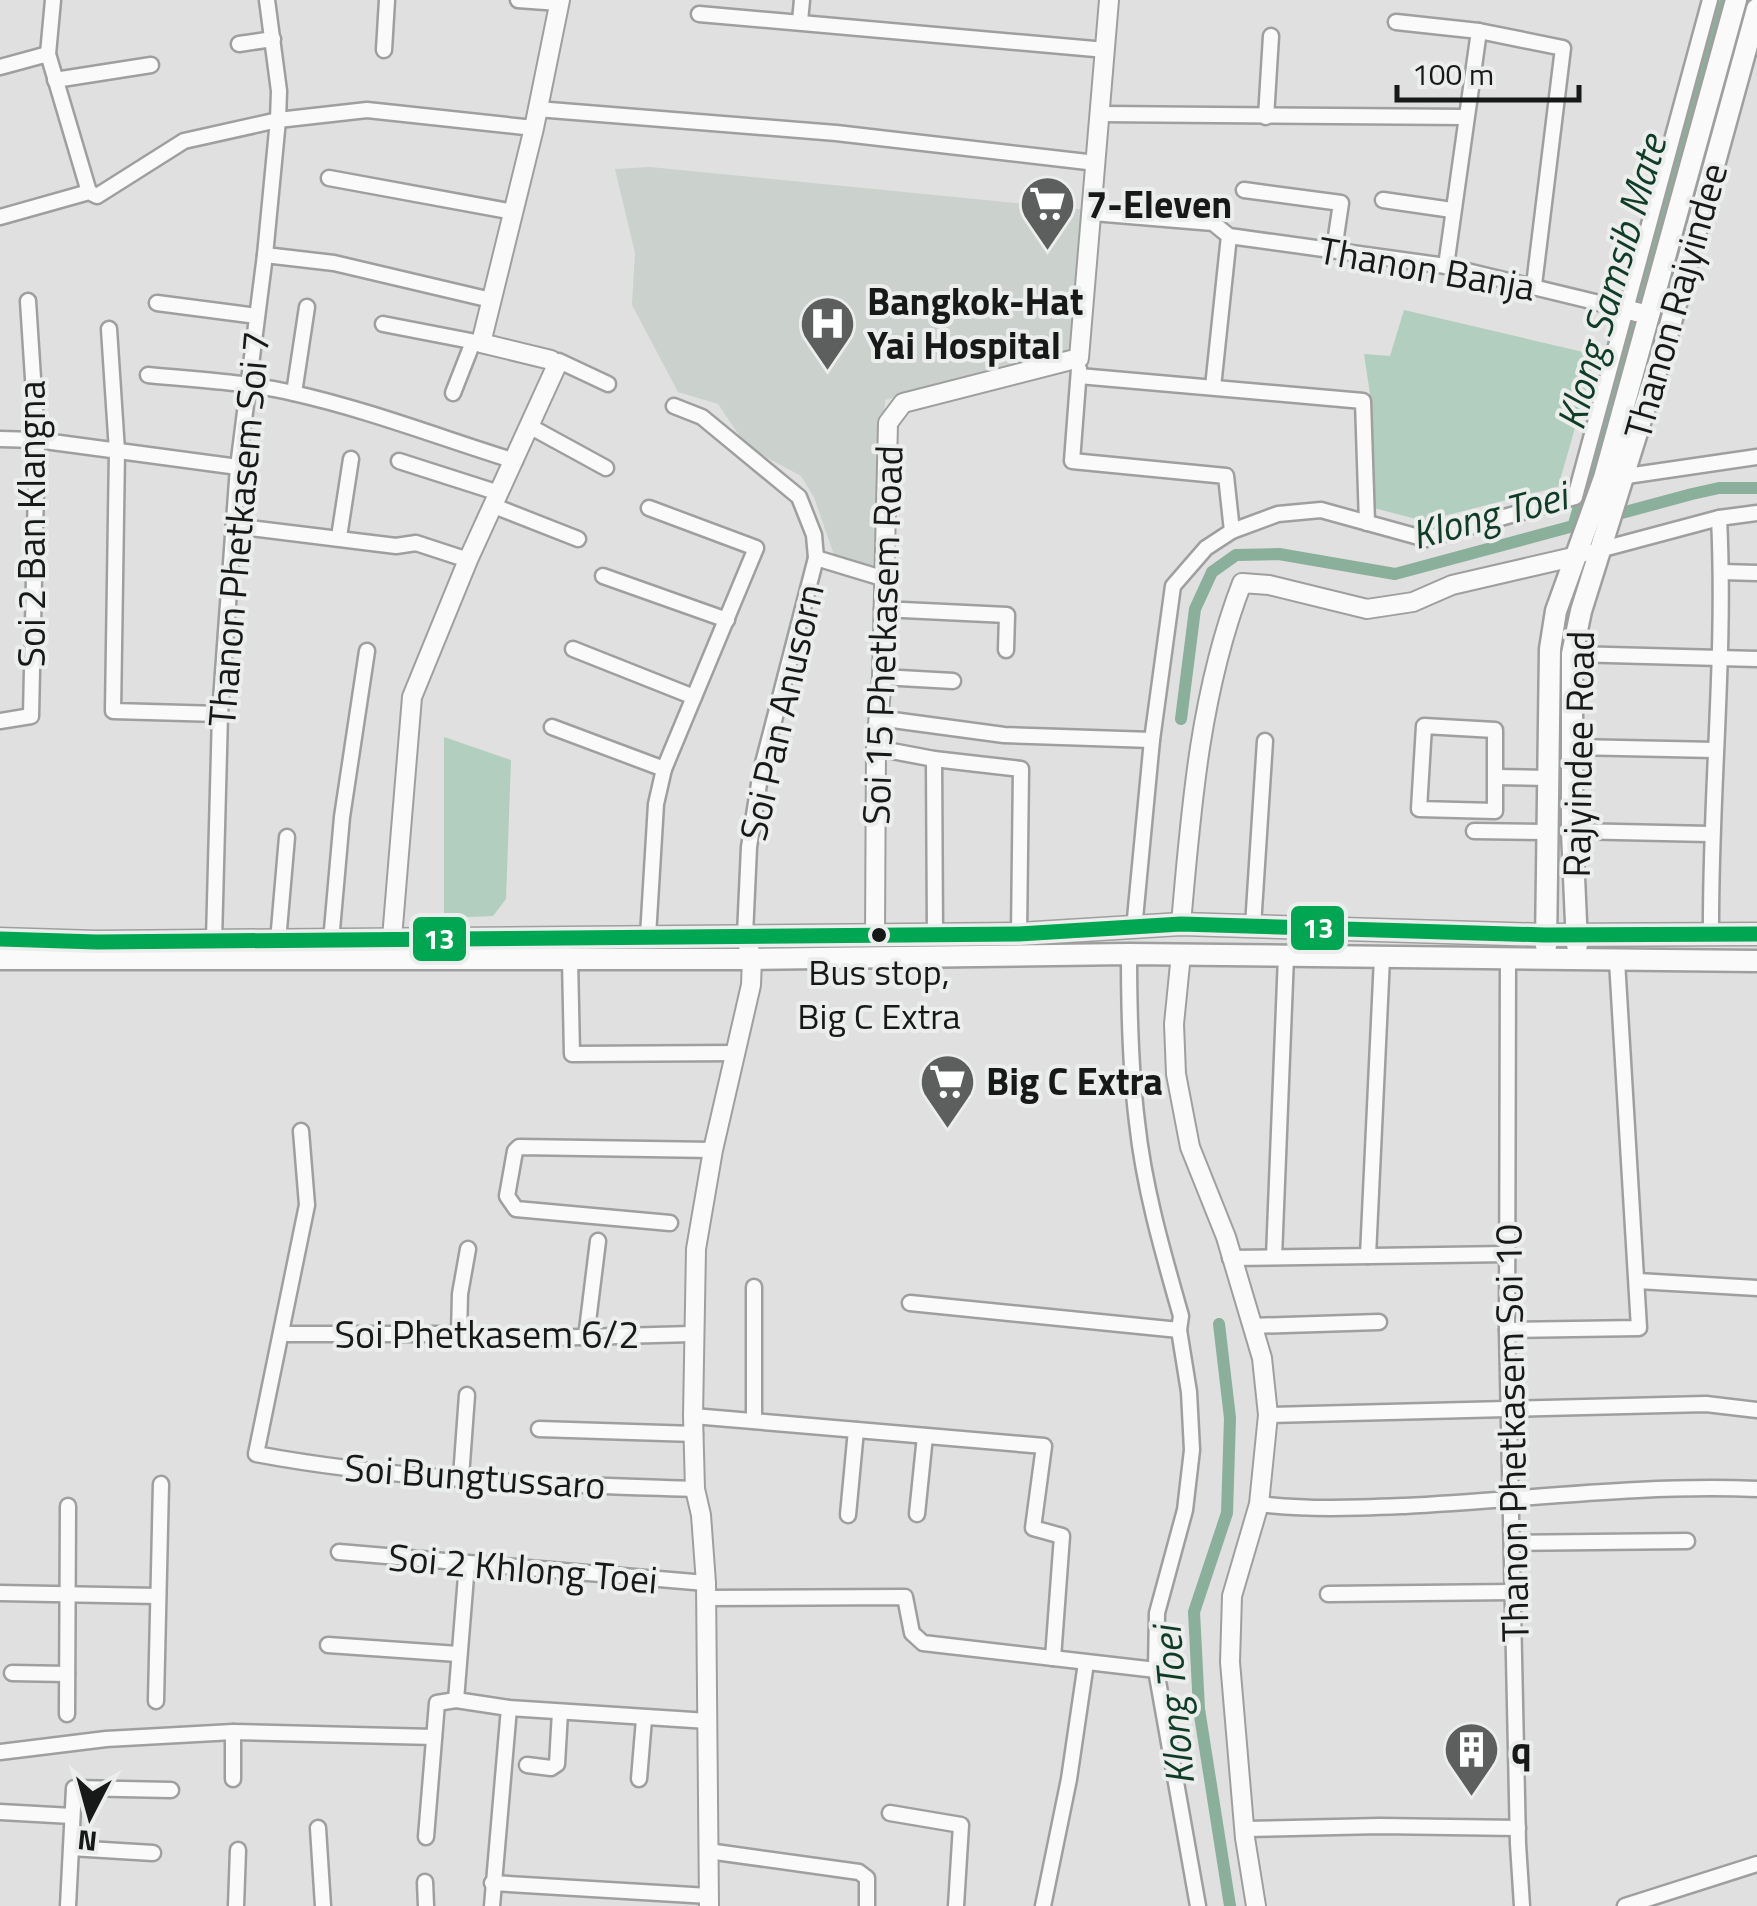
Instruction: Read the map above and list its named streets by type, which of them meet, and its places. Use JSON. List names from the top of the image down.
{
  "streets": {
    "main road": ["Thanon Rajyindee", "Rajyindee Road"],
    "street": [
      "Thanon Banja",
      "Soi 2 Ban Klangna",
      "Thanon Phetkasem Soi 7",
      "Soi 15 Phetkasem Road",
      "Soi Pan Anusorn",
      "Soi Phetkasem 6/2",
      "Thanon Phetkasem Soi 10",
      "Soi Bungtussaro",
      "Soi 2 Khlong Toei"
    ]
  },
  "crossings": [
    ["Thanon Rajyindee", "Rajyindee Road"],
    ["Soi 15 Phetkasem Road", "Soi Pan Anusorn"],
    ["Soi Phetkasem 6/2", "Soi Bungtussaro"]
  ],
  "water": ["Klong Samsib Mate", "Klong Toei"],
  "places": {
    "supermarket": ["7-Eleven", "Big C Extra"],
    "hospital": ["Bangkok-Hat Yai Hospital"],
    "other": ["Bus stop, Big C Extra"],
    "building": ["q"]
  },
  "lines": ["transit line 13"],
  "scale_bar": "100 m",
  "north": "bottom"
}
